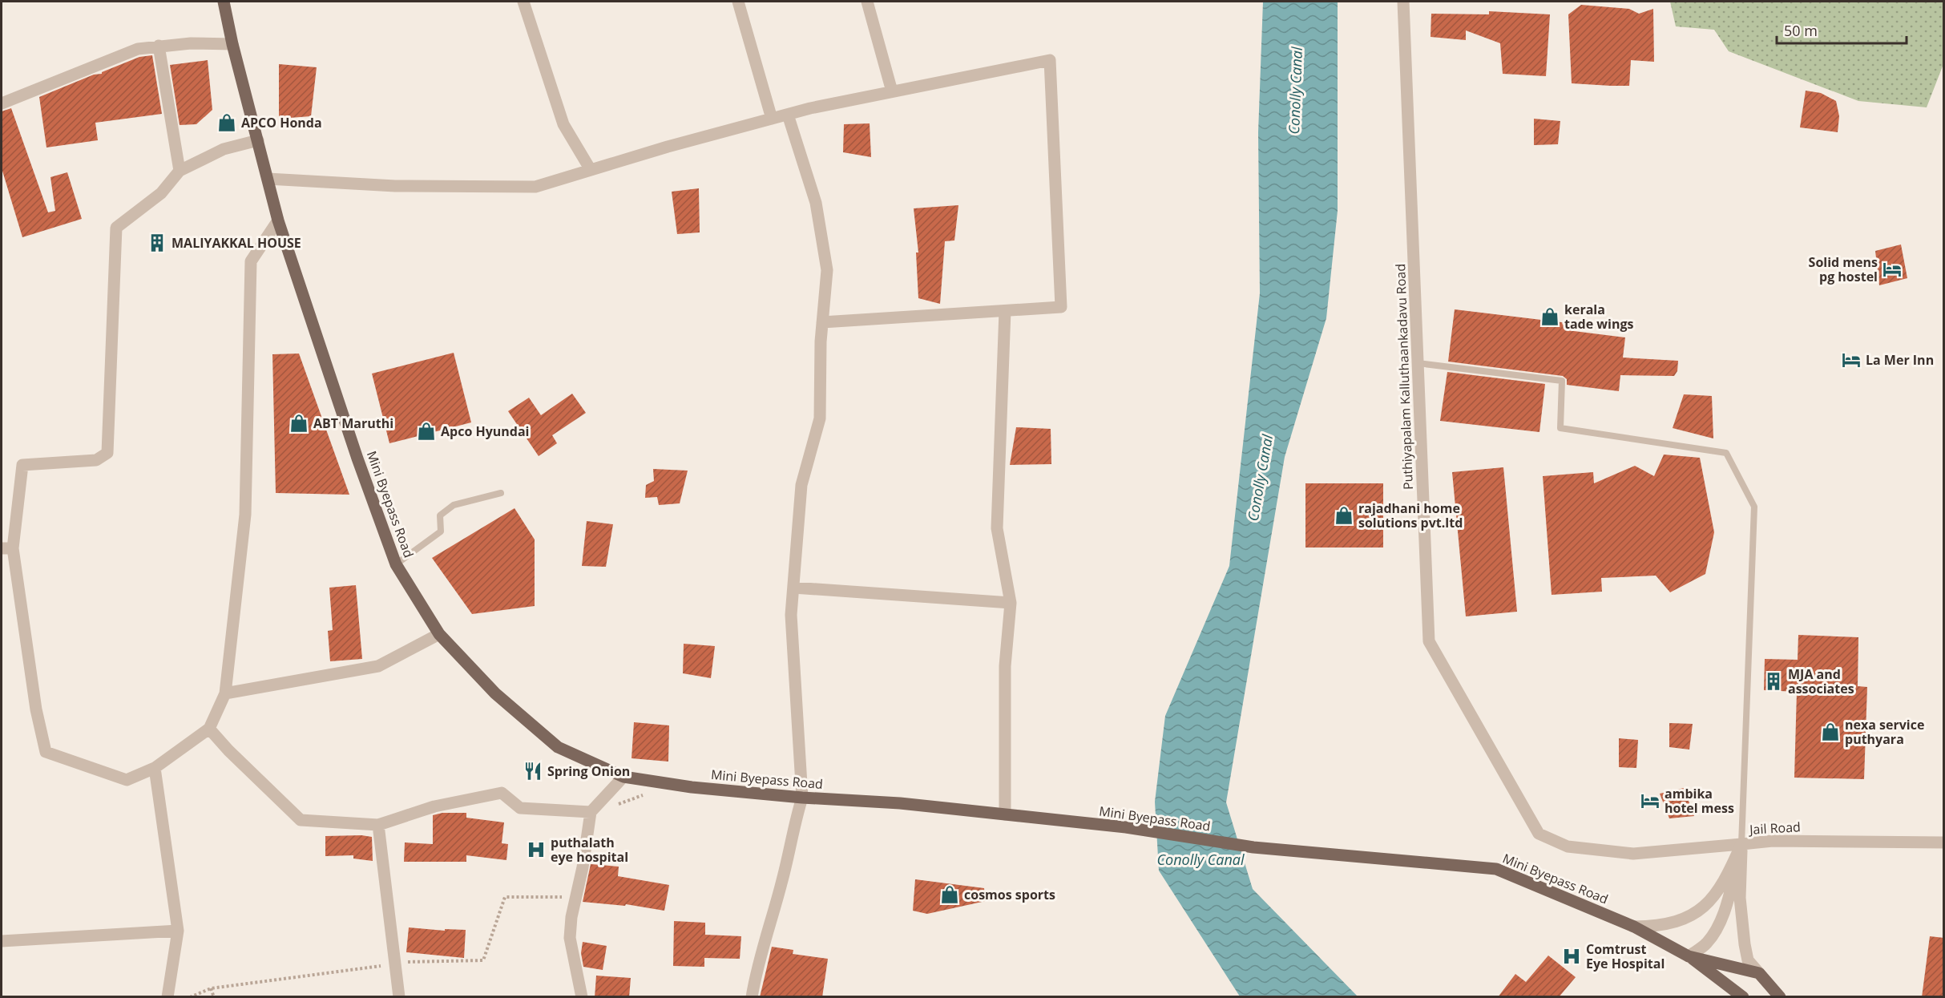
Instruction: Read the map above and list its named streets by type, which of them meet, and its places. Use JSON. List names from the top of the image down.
{
  "streets": {
    "main road": ["Mini Byepass Road"],
    "street": ["Puthiyapalam Kalluthaankadavu Road", "Jail Road"]
  },
  "crossings": [
    ["Puthiyapalam Kalluthaankadavu Road", "Jail Road"],
    ["Mini Byepass Road", "Jail Road"]
  ],
  "water": ["Conolly Canal"],
  "places": {
    "shop": [
      "APCO Honda",
      "kerala tade wings",
      "ABT Maruthi",
      "Apco Hyundai",
      "rajadhani home solutions pvt.ltd",
      "nexa service puthyara",
      "cosmos sports"
    ],
    "building": ["MALIYAKKAL HOUSE", "MJA and associates"],
    "hotel": ["Solid mens pg hostel", "La Mer Inn", "ambika hotel mess"],
    "restaurant": ["Spring Onion"],
    "hospital": ["puthalath eye hospital", "Comtrust Eye Hospital"]
  },
  "scale_bar": "50 m"
}
